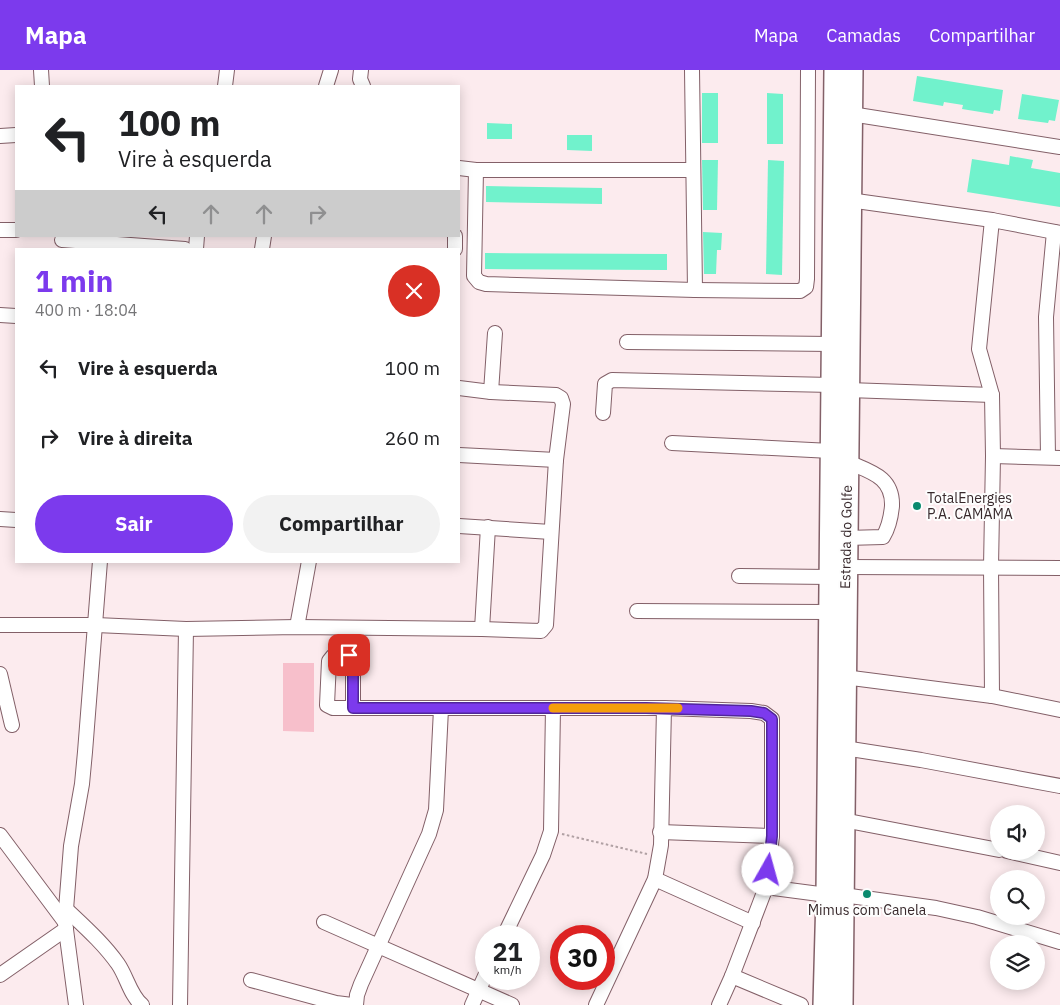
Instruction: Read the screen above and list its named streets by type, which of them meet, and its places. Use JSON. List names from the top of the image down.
{
  "streets": {
    "highway": ["Estrada do Golfe"]
  },
  "places": ["TotalEnergies P.A. CAMAMA", "Mimus com Canela"],
  "page": {
    "header": "Mapa",
    "nav": ["Mapa", "Camadas", "Compartilhar"],
    "turn": ["100 m", "Vire à esquerda"],
    "heading": ["1 min", "400 m · 18:04"],
    "list": [
      {
        "name": "Vire à esquerda",
        "value": "100 m"
      },
      {
        "name": "Vire à direita",
        "value": "260 m"
      }
    ],
    "buttons": ["Sair", "Compartilhar"],
    "speed": "21 km/h",
    "limit": "30"
  }
}
